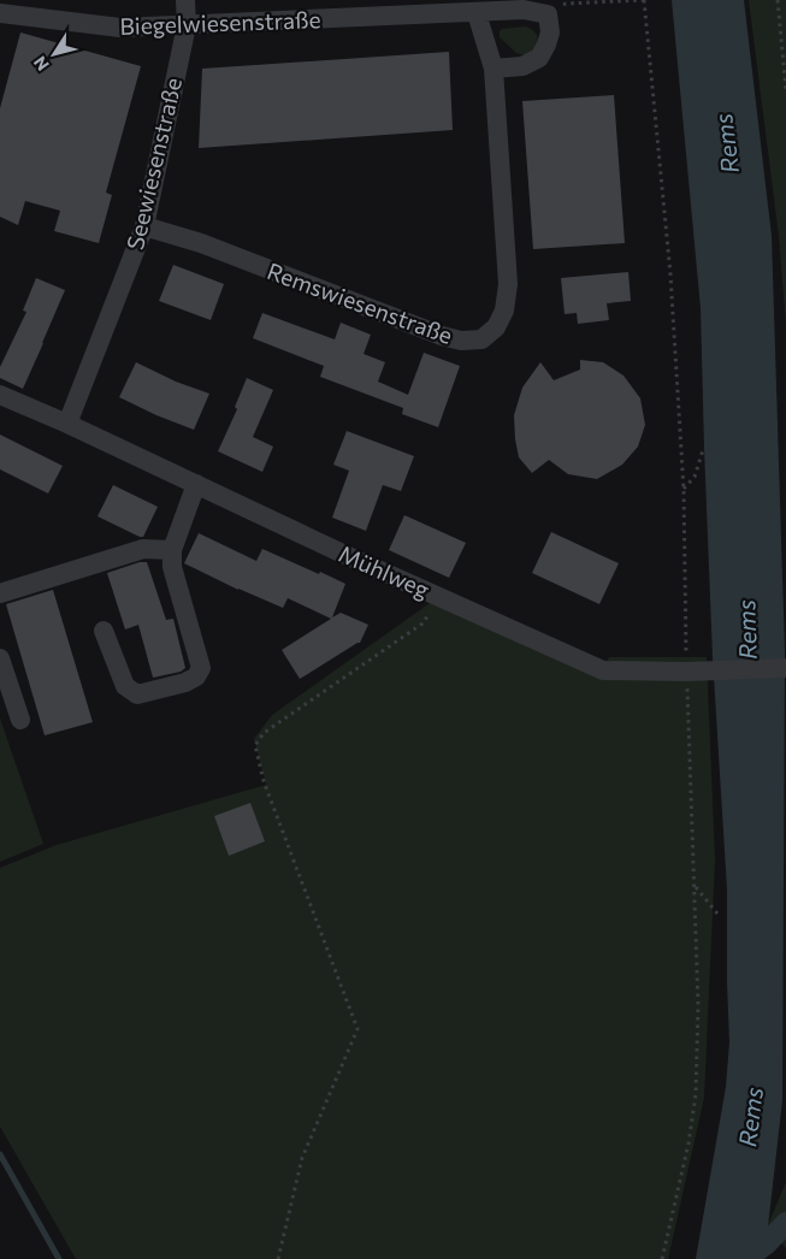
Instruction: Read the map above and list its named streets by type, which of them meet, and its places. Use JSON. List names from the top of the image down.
{
  "streets": {
    "street": [
      "Biegelwiesenstraße",
      "Seewiesenstraße",
      "Remswiesenstraße",
      "Mühlweg"
    ]
  },
  "crossings": [
    ["Biegelwiesenstraße", "Seewiesenstraße"],
    ["Seewiesenstraße", "Remswiesenstraße"],
    ["Seewiesenstraße", "Mühlweg"]
  ],
  "water": ["Rems"],
  "north": "bottom left"
}
